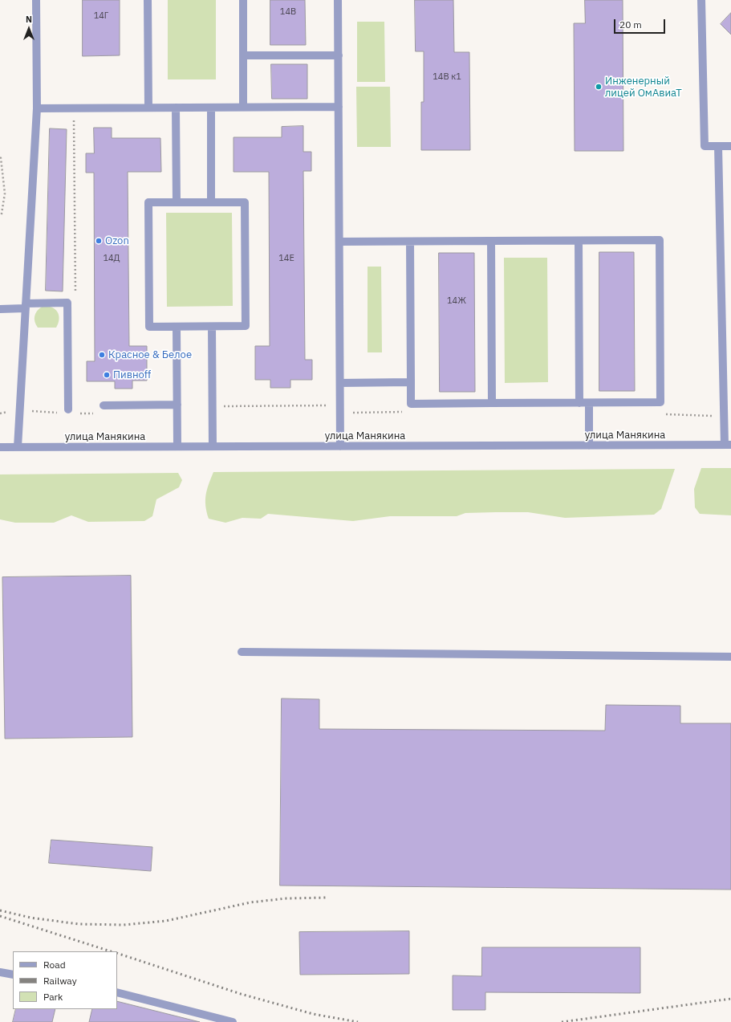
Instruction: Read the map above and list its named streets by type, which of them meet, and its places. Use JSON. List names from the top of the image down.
{
  "streets": {
    "street": ["улица Манякина"]
  },
  "places": [
    "Инженерный лицей ОмАвиаТ",
    "Ozon",
    "Красное & Белое",
    "Пивноff"
  ],
  "house_numbers": [
    "14В",
    "14Г",
    "14В к1",
    "14Д",
    "14Е",
    "14Ж"
  ],
  "legend": ["Road", "Railway", "Park"],
  "scale_bar": "20 m",
  "north": "top"
}
